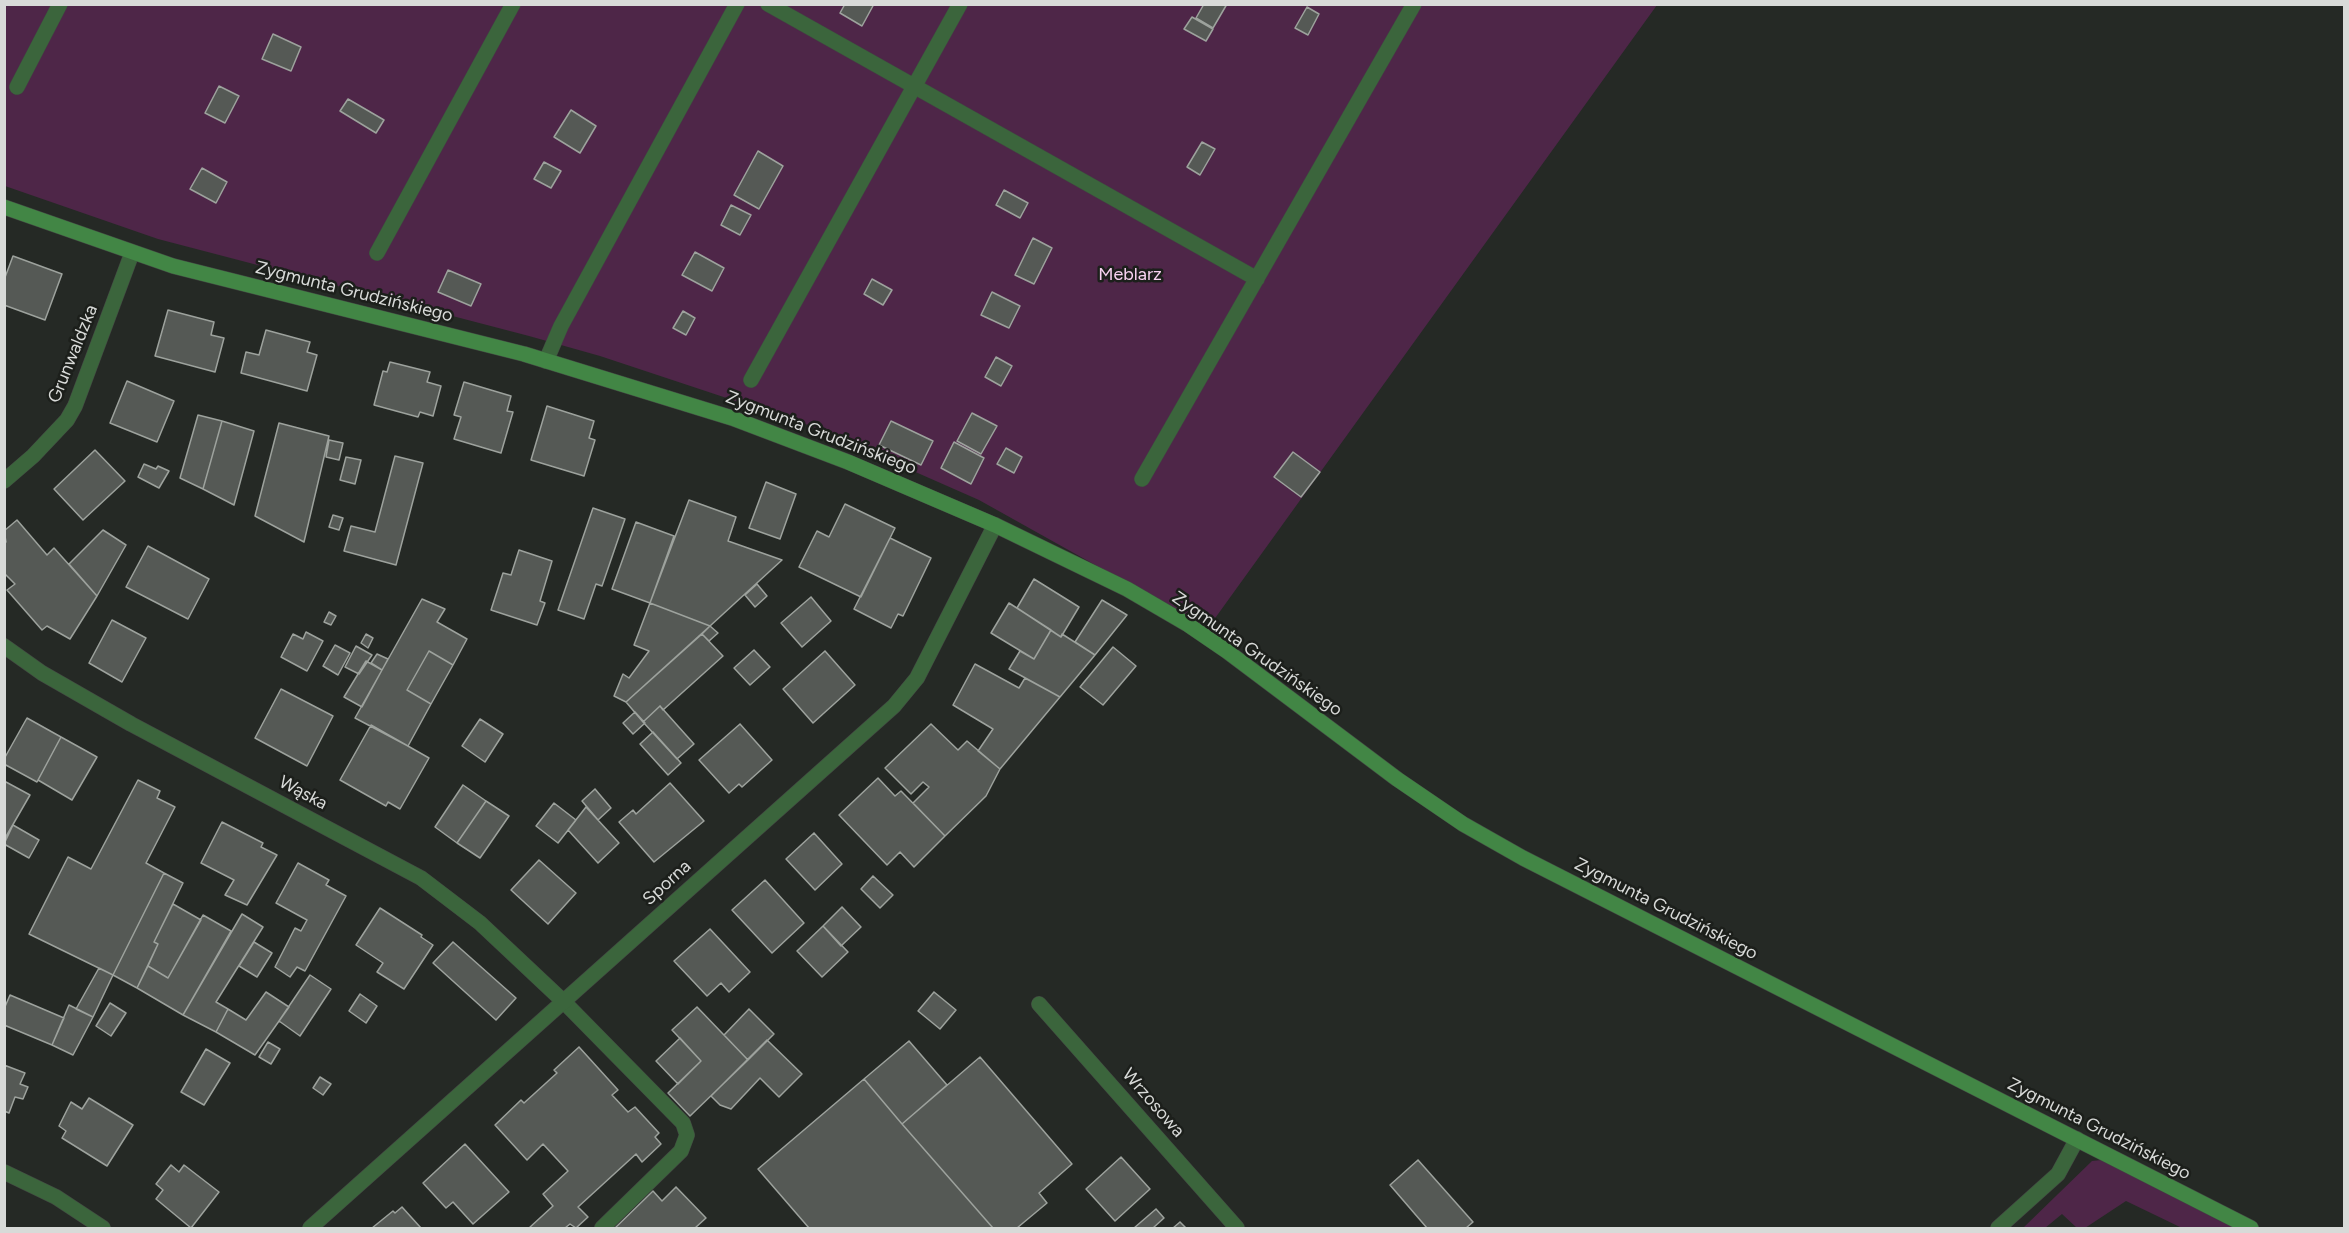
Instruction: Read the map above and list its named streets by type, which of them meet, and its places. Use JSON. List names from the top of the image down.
{
  "streets": {
    "street": [
      "Zygmunta Grudzińskiego",
      "Grunwaldzka",
      "Wąska",
      "Sporna",
      "Wrzosowa"
    ]
  },
  "crossings": [
    ["Zygmunta Grudzińskiego", "Grunwaldzka"],
    ["Zygmunta Grudzińskiego", "Sporna"],
    ["Wąska", "Sporna"]
  ],
  "parks": ["Meblarz"]
}
